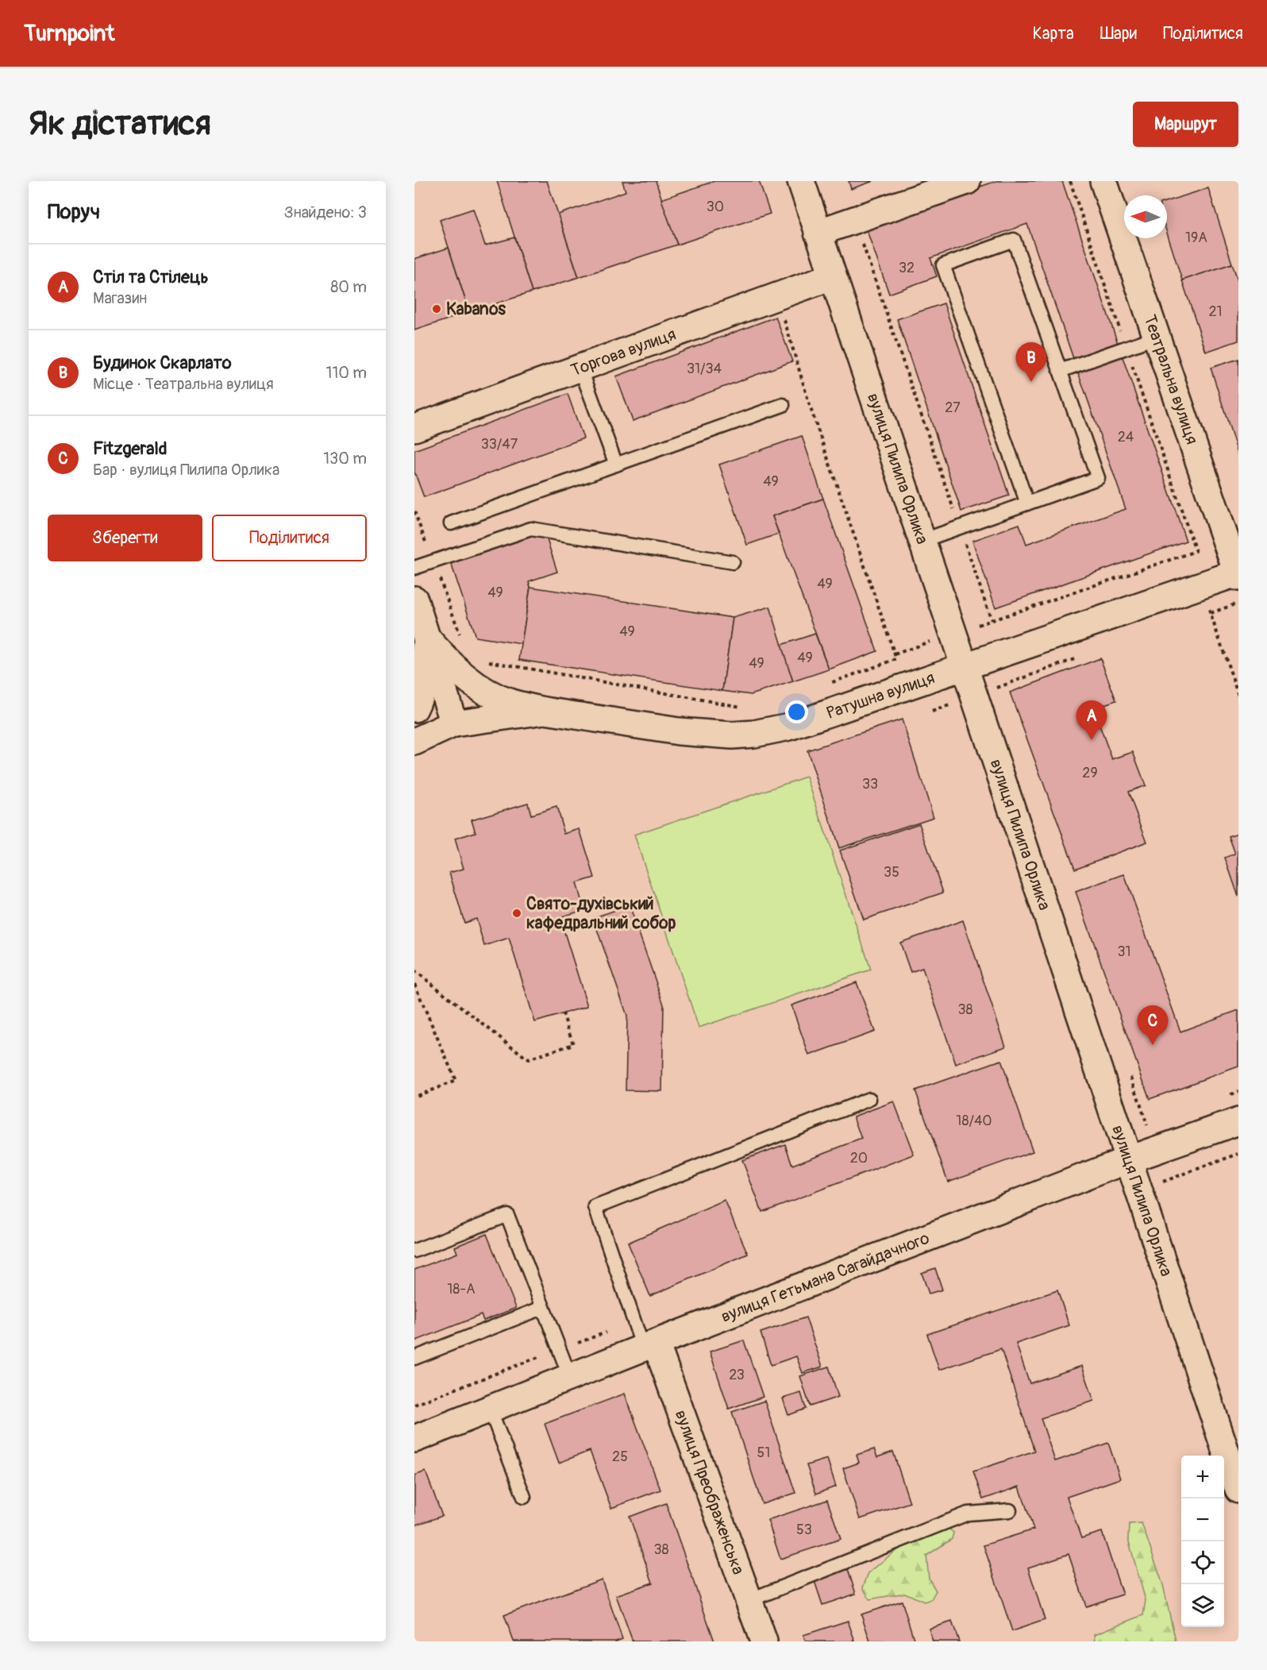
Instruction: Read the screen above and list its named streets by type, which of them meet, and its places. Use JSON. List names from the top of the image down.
{
  "streets": {
    "street": [
      "Торгова вулиця",
      "Театральна вулиця",
      "вулиця Пилипа Орлика",
      "Ратушна вулиця",
      "вулиця Гетьмана Сагайдачного",
      "вулиця Преображенська"
    ]
  },
  "crossings": [
    ["Торгова вулиця", "вулиця Пилипа Орлика"],
    ["Театральна вулиця", "Ратушна вулиця"],
    ["вулиця Пилипа Орлика", "Ратушна вулиця"],
    ["вулиця Пилипа Орлика", "вулиця Гетьмана Сагайдачного"],
    ["вулиця Гетьмана Сагайдачного", "вулиця Преображенська"]
  ],
  "places": ["Kabanos", "Свято-духівський кафедральний собор"],
  "house_numbers": [
    "30",
    "19А",
    "32",
    "21",
    "31/34",
    "27",
    "24",
    "33/47",
    "49",
    "49",
    "49",
    "49",
    "49",
    "49",
    "29",
    "33",
    "35",
    "31",
    "38",
    "18/40",
    "20",
    "18-А",
    "23",
    "51",
    "25",
    "53",
    "38"
  ],
  "north": "left",
  "page": {
    "header": "Turnpoint",
    "nav": ["Карта", "Шари", "Поділитися"],
    "buttons": [
      "Маршрут",
      ["Зберегти", "Поділитися"]
    ],
    "title": "Як дістатися",
    "heading": ["Поруч", "Знайдено: 3"],
    "list": [
      {
        "mark": "A",
        "name": "Стіл та Стілець",
        "note": "Магазин",
        "value": "80 m"
      },
      {
        "mark": "B",
        "name": "Будинок Скарлато",
        "note": "Місце · Театральна вулиця",
        "value": "110 m"
      },
      {
        "mark": "C",
        "name": "Fitzgerald",
        "note": "Бар · вулиця Пилипа Орлика",
        "value": "130 m"
      }
    ],
    "pins": ["B", "A", "C"],
    "map_buttons": ["+", "−"]
  }
}
